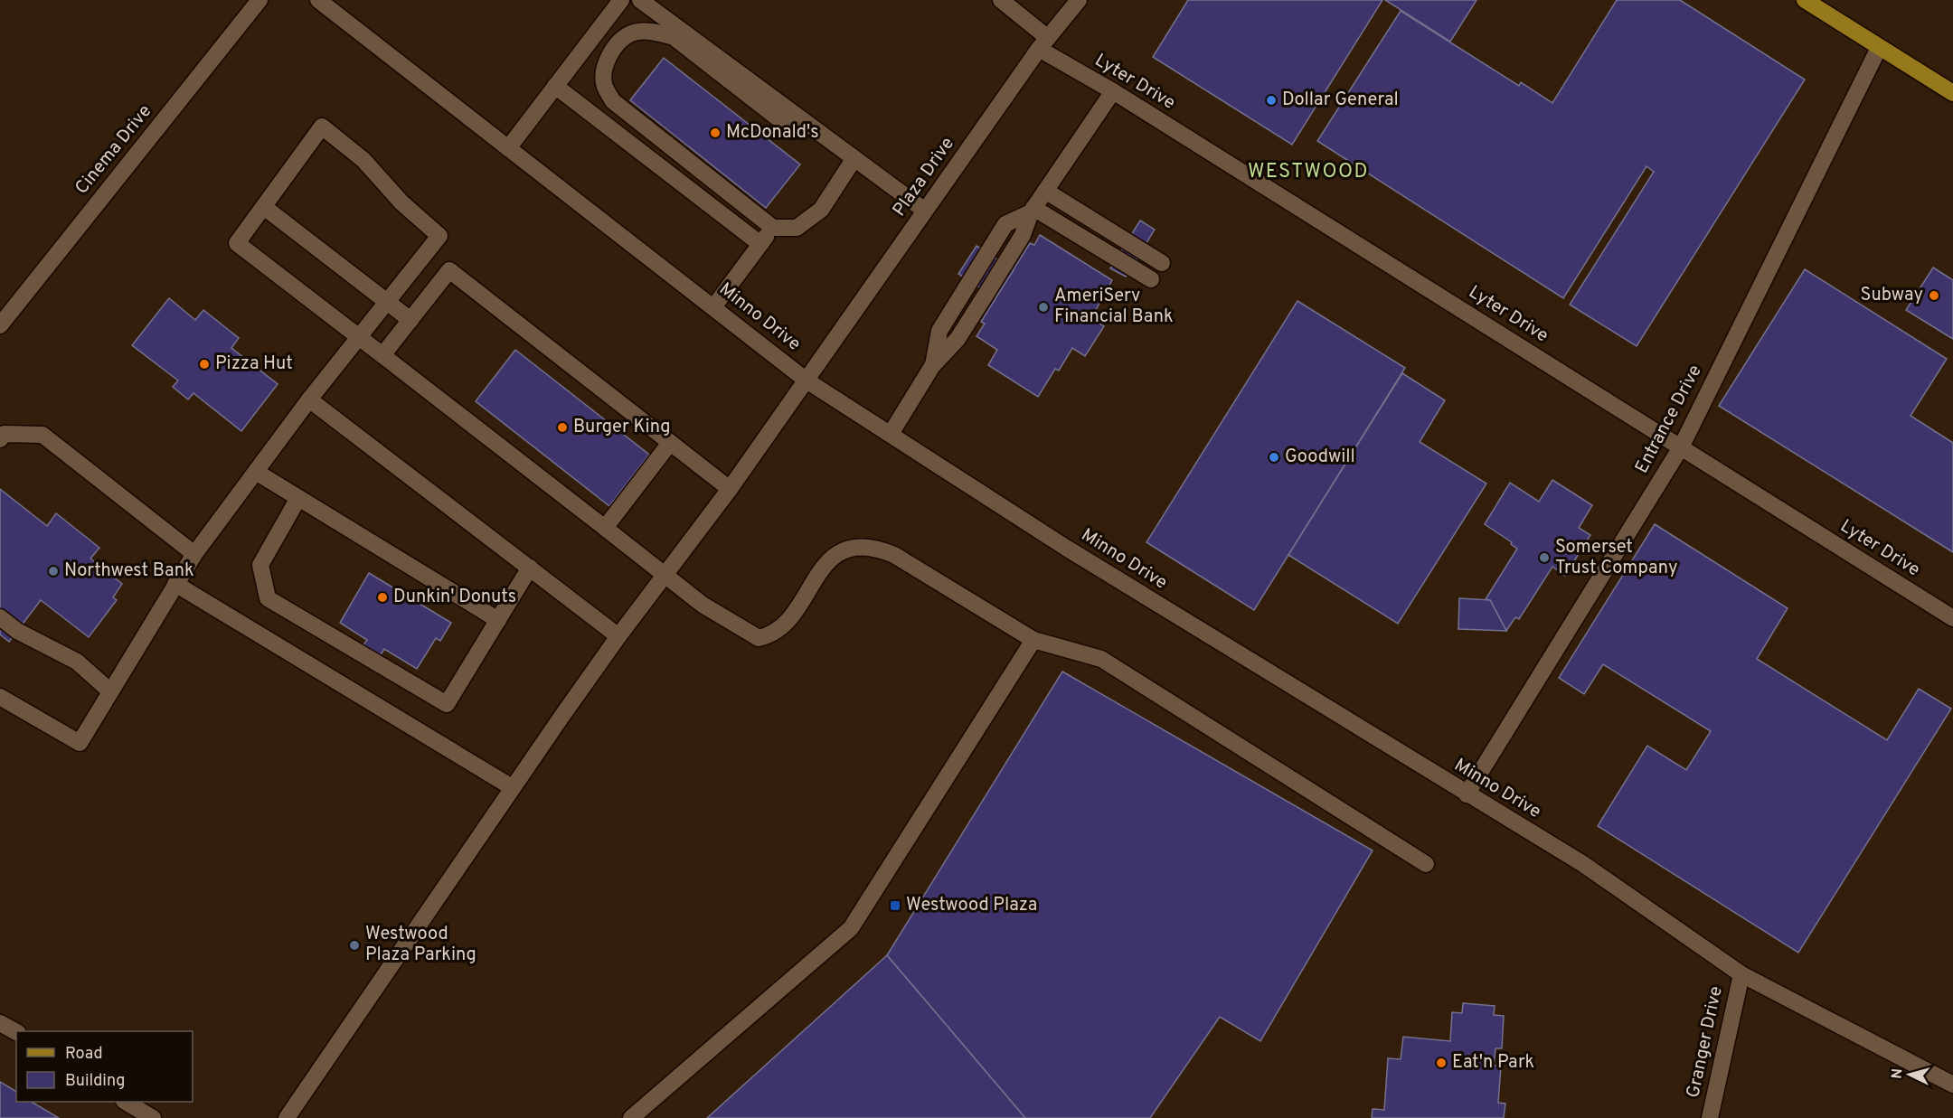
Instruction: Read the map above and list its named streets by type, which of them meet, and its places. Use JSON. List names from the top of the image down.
{
  "streets": {
    "street": [
      "Lyter Drive",
      "Cinema Drive",
      "Plaza Drive",
      "Minno Drive",
      "Entrance Drive",
      "Granger Drive"
    ]
  },
  "crossings": [
    ["Lyter Drive", "Plaza Drive"],
    ["Lyter Drive", "Entrance Drive"],
    ["Plaza Drive", "Minno Drive"],
    ["Minno Drive", "Entrance Drive"],
    ["Minno Drive", "Granger Drive"]
  ],
  "districts": ["WESTWOOD"],
  "places": {
    "other": [
      "Dollar General",
      "McDonald's",
      "Subway",
      "AmeriServ Financial Bank",
      "Pizza Hut",
      "Burger King",
      "Goodwill",
      "Somerset Trust Company",
      "Northwest Bank",
      "Dunkin' Donuts",
      "Westwood Plaza Parking",
      "Eat'n Park"
    ],
    "transit": ["Westwood Plaza"]
  },
  "legend": ["Road", "Building"],
  "north": "left"
}
